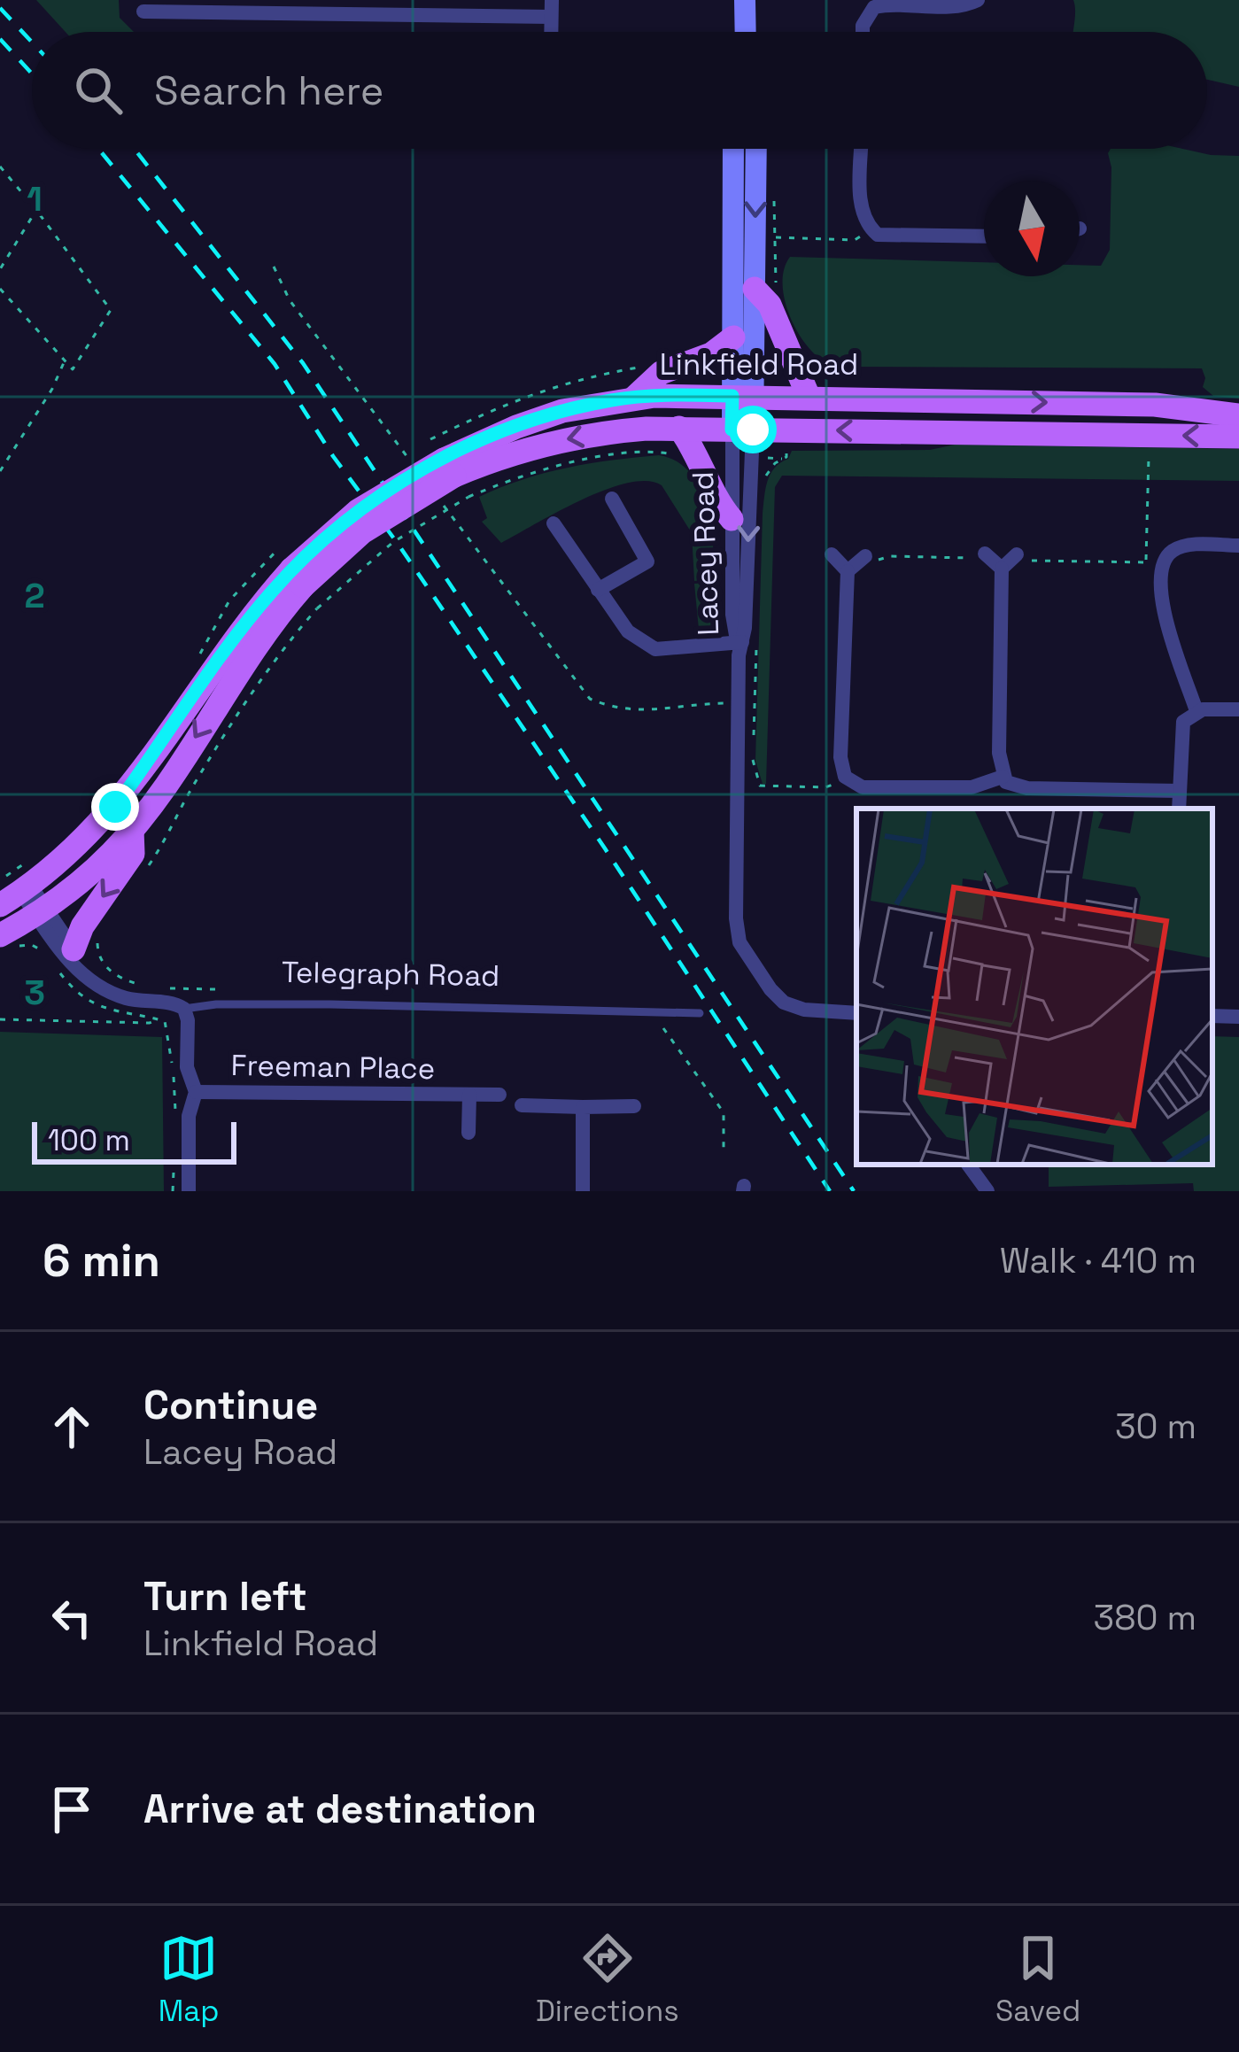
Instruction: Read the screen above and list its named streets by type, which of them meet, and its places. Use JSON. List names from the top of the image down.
{
  "streets": {
    "main road": ["Linkfield Road"],
    "street": ["Lacey Road", "Telegraph Road", "Freeman Place"]
  },
  "crossings": [
    ["Linkfield Road", "Lacey Road"],
    ["Linkfield Road", "Telegraph Road"]
  ],
  "scale_bar": "100 m",
  "north": "bottom",
  "page": {
    "search": "Search here",
    "scale": "100 m",
    "heading": ["6 min", "Walk · 410 m"],
    "list": [
      ["Continue", "Lacey Road", "30 m"],
      ["Turn left", "Linkfield Road", "380 m"],
      "Arrive at destination"
    ],
    "nav": ["Map", "Directions", "Saved"]
  },
  "grid": {
    "rows": ["1", "2", "3"]
  }
}
